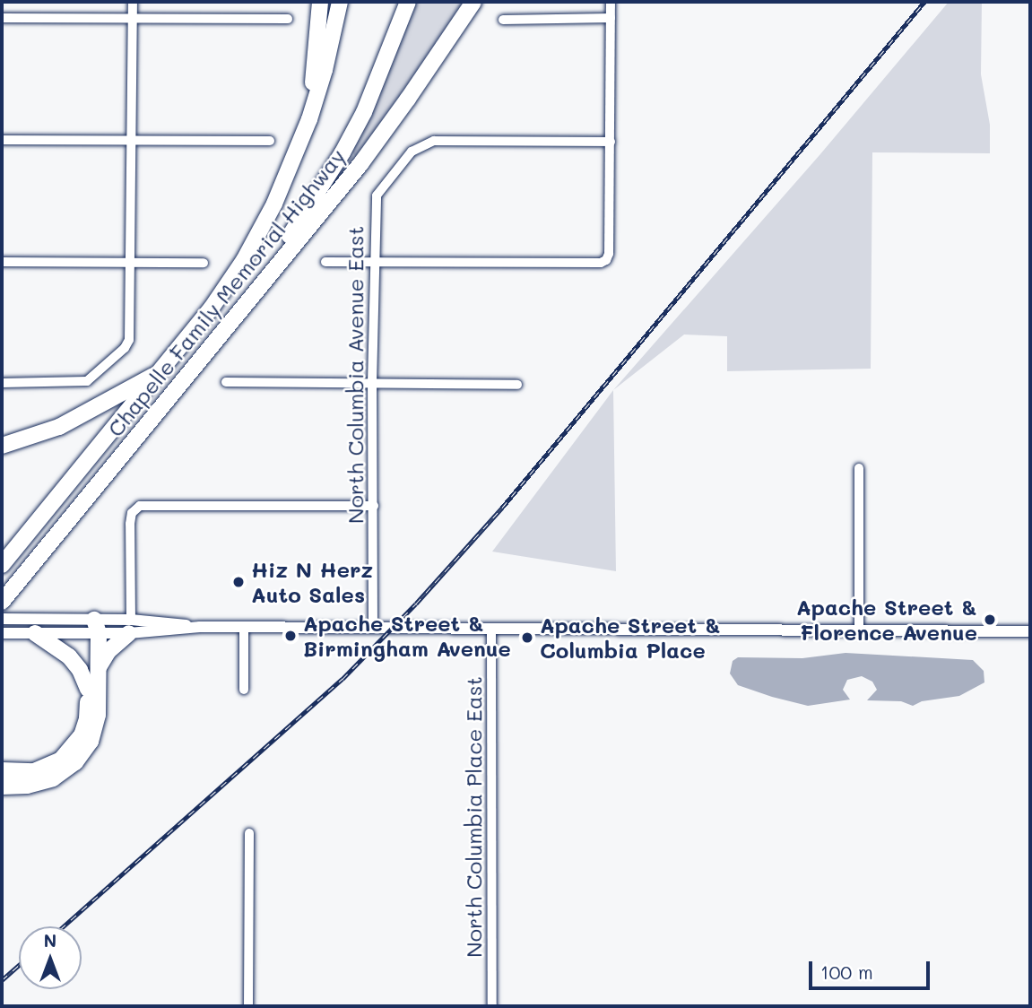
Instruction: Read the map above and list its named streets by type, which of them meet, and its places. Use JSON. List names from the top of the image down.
{
  "streets": {
    "highway": ["Chapelle Family Memorial Highway"],
    "street": ["North Columbia Avenue East", "North Columbia Place East"]
  },
  "places": [
    "Hiz N Herz Auto Sales",
    "Apache Street & Florence Avenue",
    "Apache Street & Birmingham Avenue",
    "Apache Street & Columbia Place"
  ],
  "scale_bar": "100 m",
  "north": "top"
}
